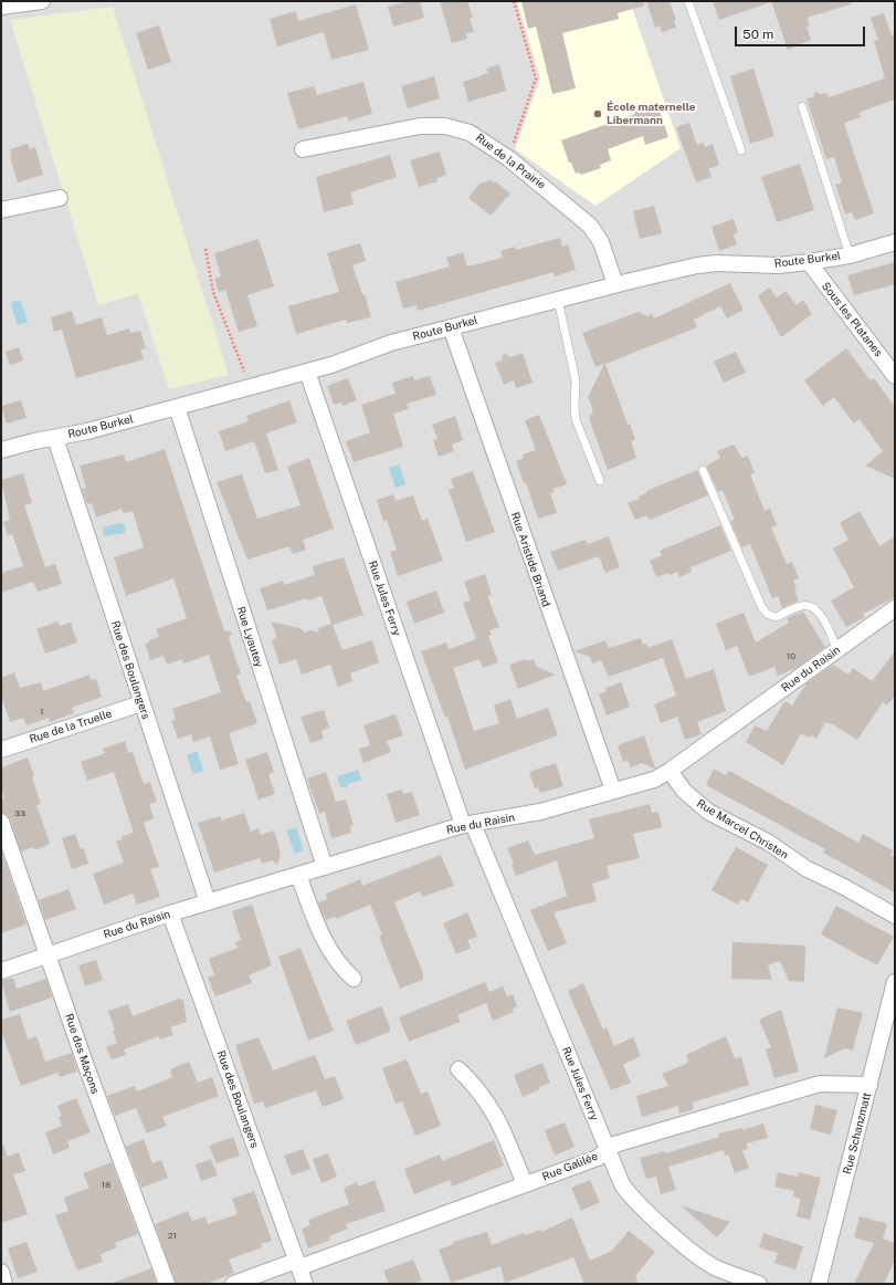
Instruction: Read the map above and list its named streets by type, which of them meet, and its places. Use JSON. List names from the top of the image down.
{
  "streets": {
    "street": [
      "Rue de la Prairie",
      "Route Burkel",
      "Sous les Platanes",
      "Rue Aristide Briand",
      "Rue Jules Ferry",
      "Rue Lyautey",
      "Rue du Raisin",
      "Rue des Boulangers",
      "Rue de la Truelle",
      "Rue Marcel Christen",
      "Rue des Maçons",
      "Rue Schanzmatt",
      "Rue Galilée"
    ]
  },
  "crossings": [
    ["Rue de la Prairie", "Route Burkel"],
    ["Route Burkel", "Sous les Platanes"],
    ["Route Burkel", "Rue Aristide Briand"],
    ["Route Burkel", "Rue Jules Ferry"],
    ["Route Burkel", "Rue Lyautey"],
    ["Route Burkel", "Rue des Boulangers"],
    ["Rue Aristide Briand", "Rue du Raisin"],
    ["Rue Jules Ferry", "Rue du Raisin"],
    ["Rue Jules Ferry", "Rue Galilée"],
    ["Rue Lyautey", "Rue du Raisin"],
    ["Rue du Raisin", "Rue des Boulangers"],
    ["Rue du Raisin", "Rue Marcel Christen"],
    ["Rue du Raisin", "Rue des Maçons"],
    ["Rue des Boulangers", "Rue de la Truelle"],
    ["Rue des Boulangers", "Rue Galilée"],
    ["Rue Schanzmatt", "Rue Galilée"]
  ],
  "places": ["École maternelle Libermann"],
  "house_numbers": [
    "10",
    "1",
    "33",
    "18",
    "21"
  ],
  "scale_bar": "50 m"
}
